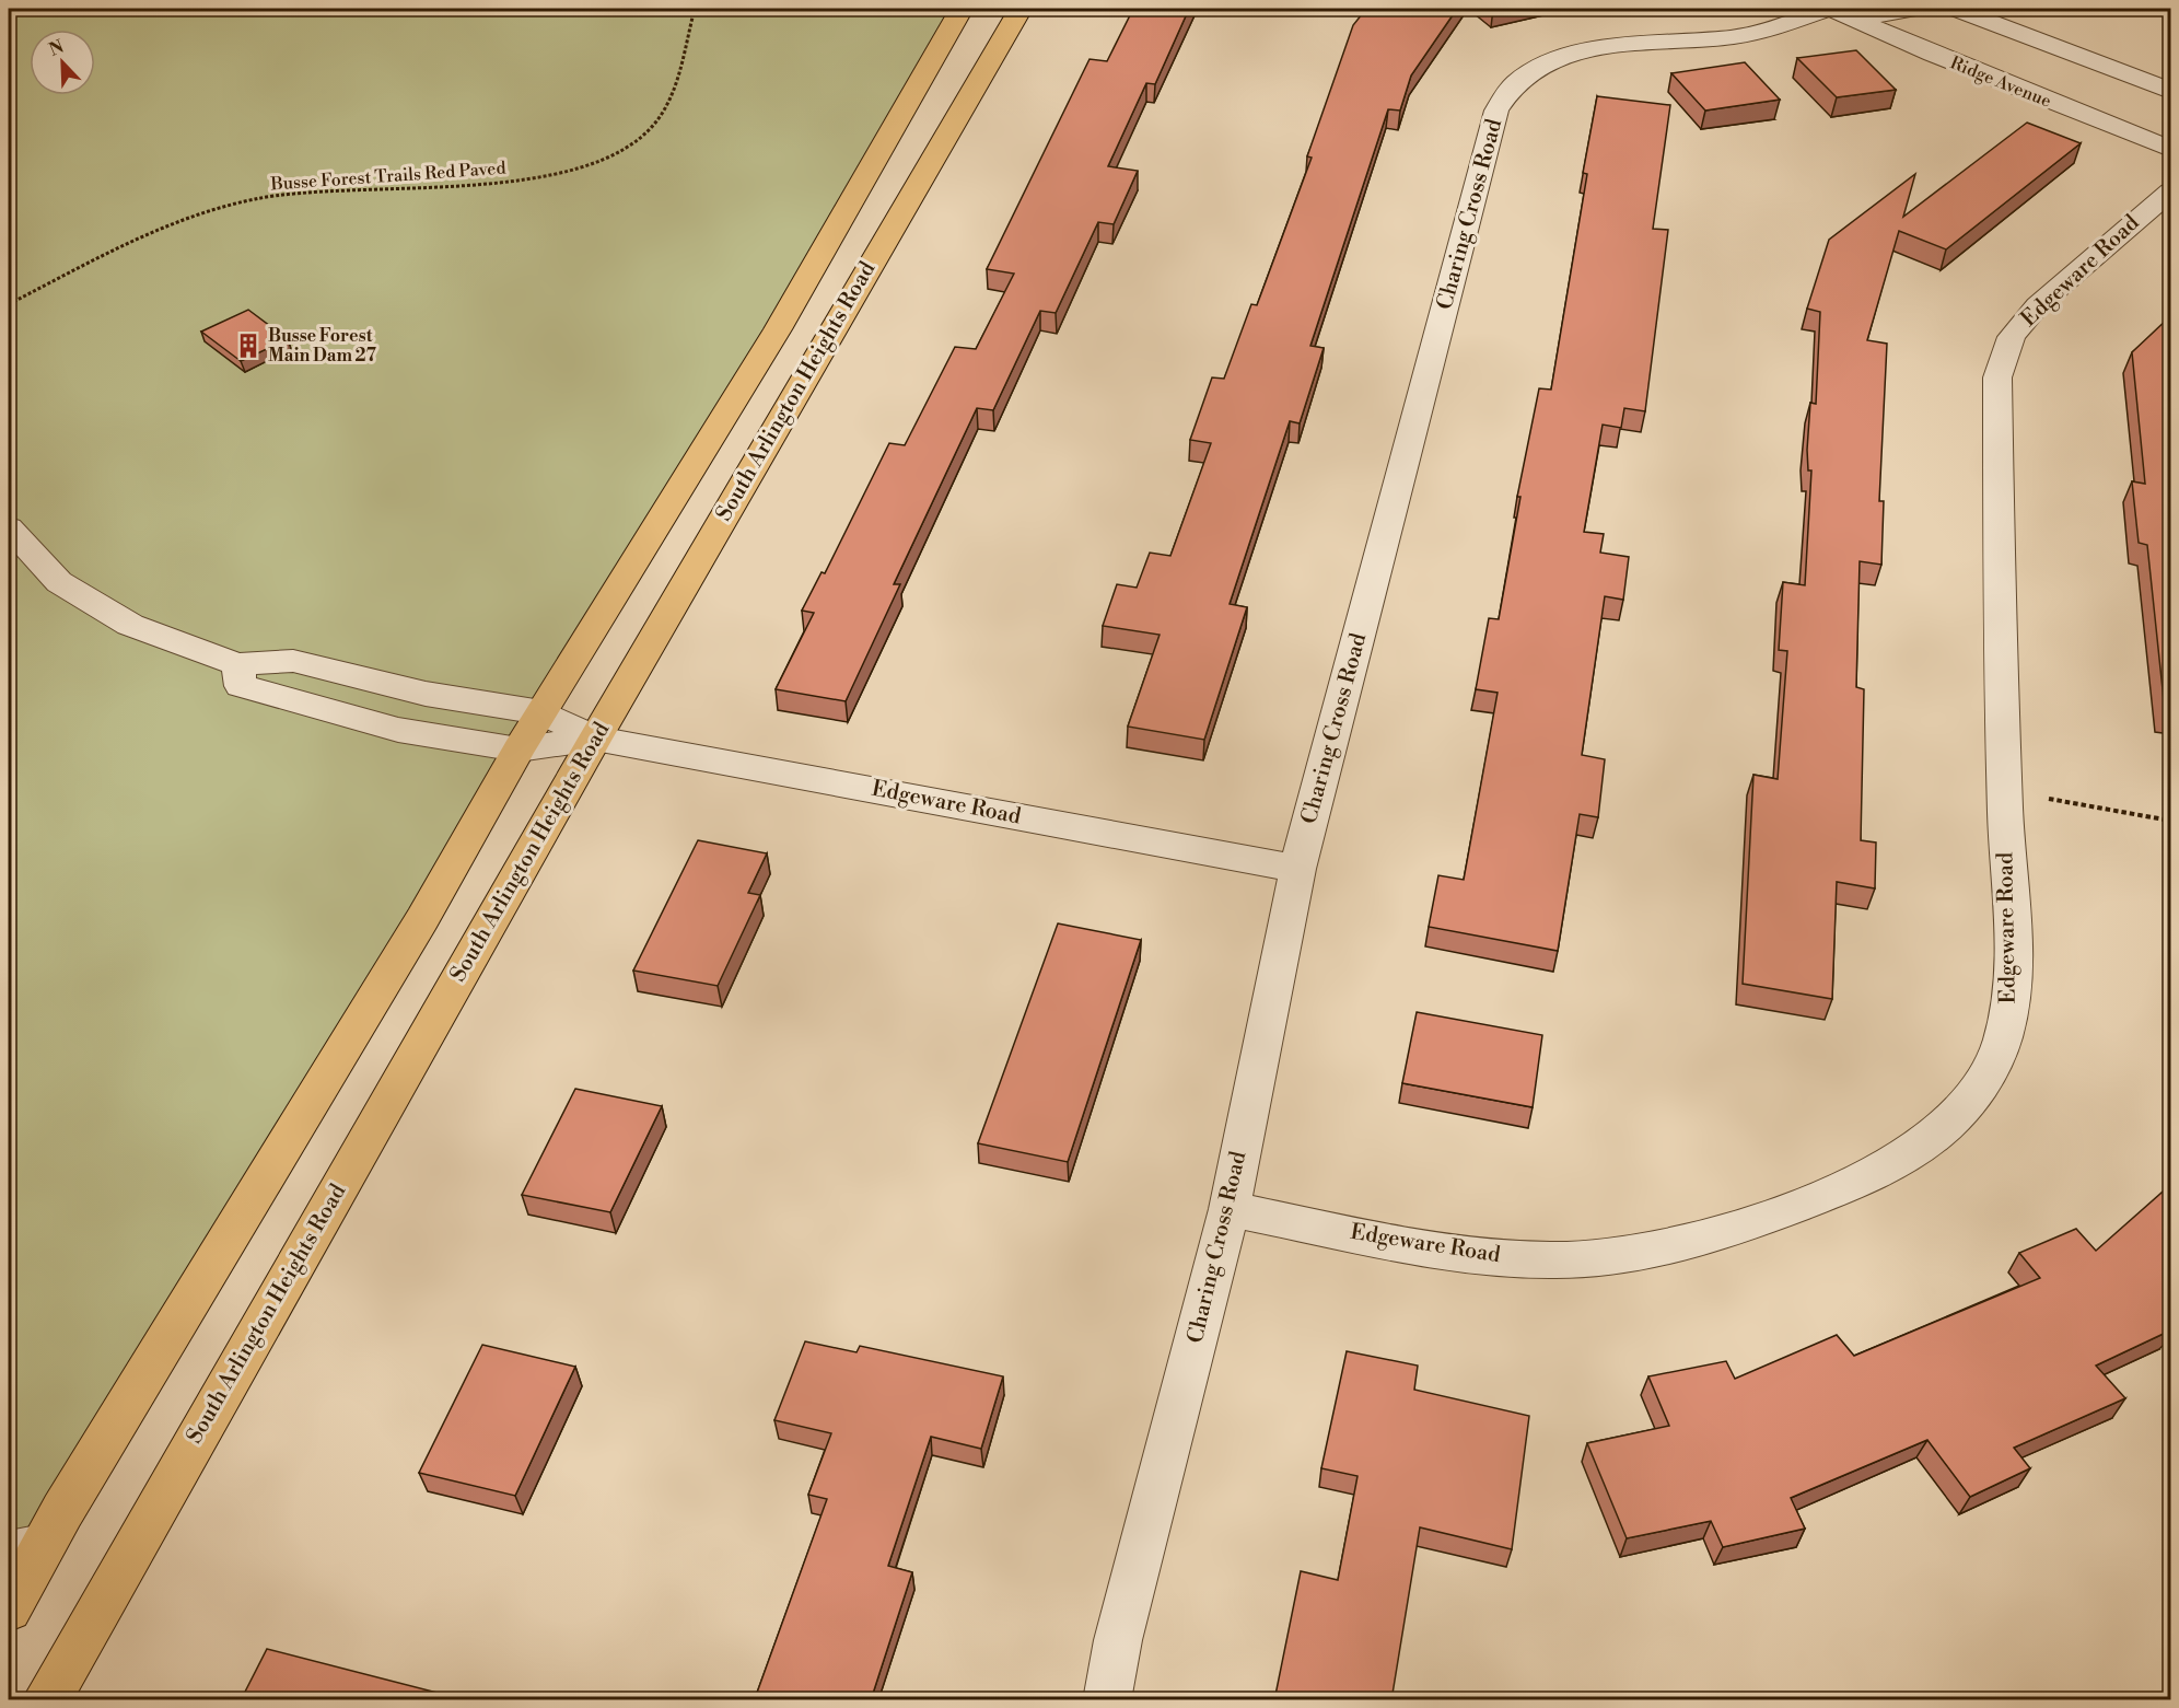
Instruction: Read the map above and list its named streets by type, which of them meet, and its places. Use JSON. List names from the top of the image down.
{
  "streets": {
    "main road": ["South Arlington Heights Road"],
    "street": ["Ridge Avenue", "Charing Cross Road", "Edgeware Road"],
    "path": ["Busse Forest Trails Red Paved"]
  },
  "crossings": [
    ["Ridge Avenue", "Charing Cross Road"],
    ["Charing Cross Road", "Edgeware Road"],
    ["Edgeware Road", "South Arlington Heights Road"]
  ],
  "places": {
    "building": ["Busse Forest Main Dam 27"]
  },
  "north": "top left"
}
